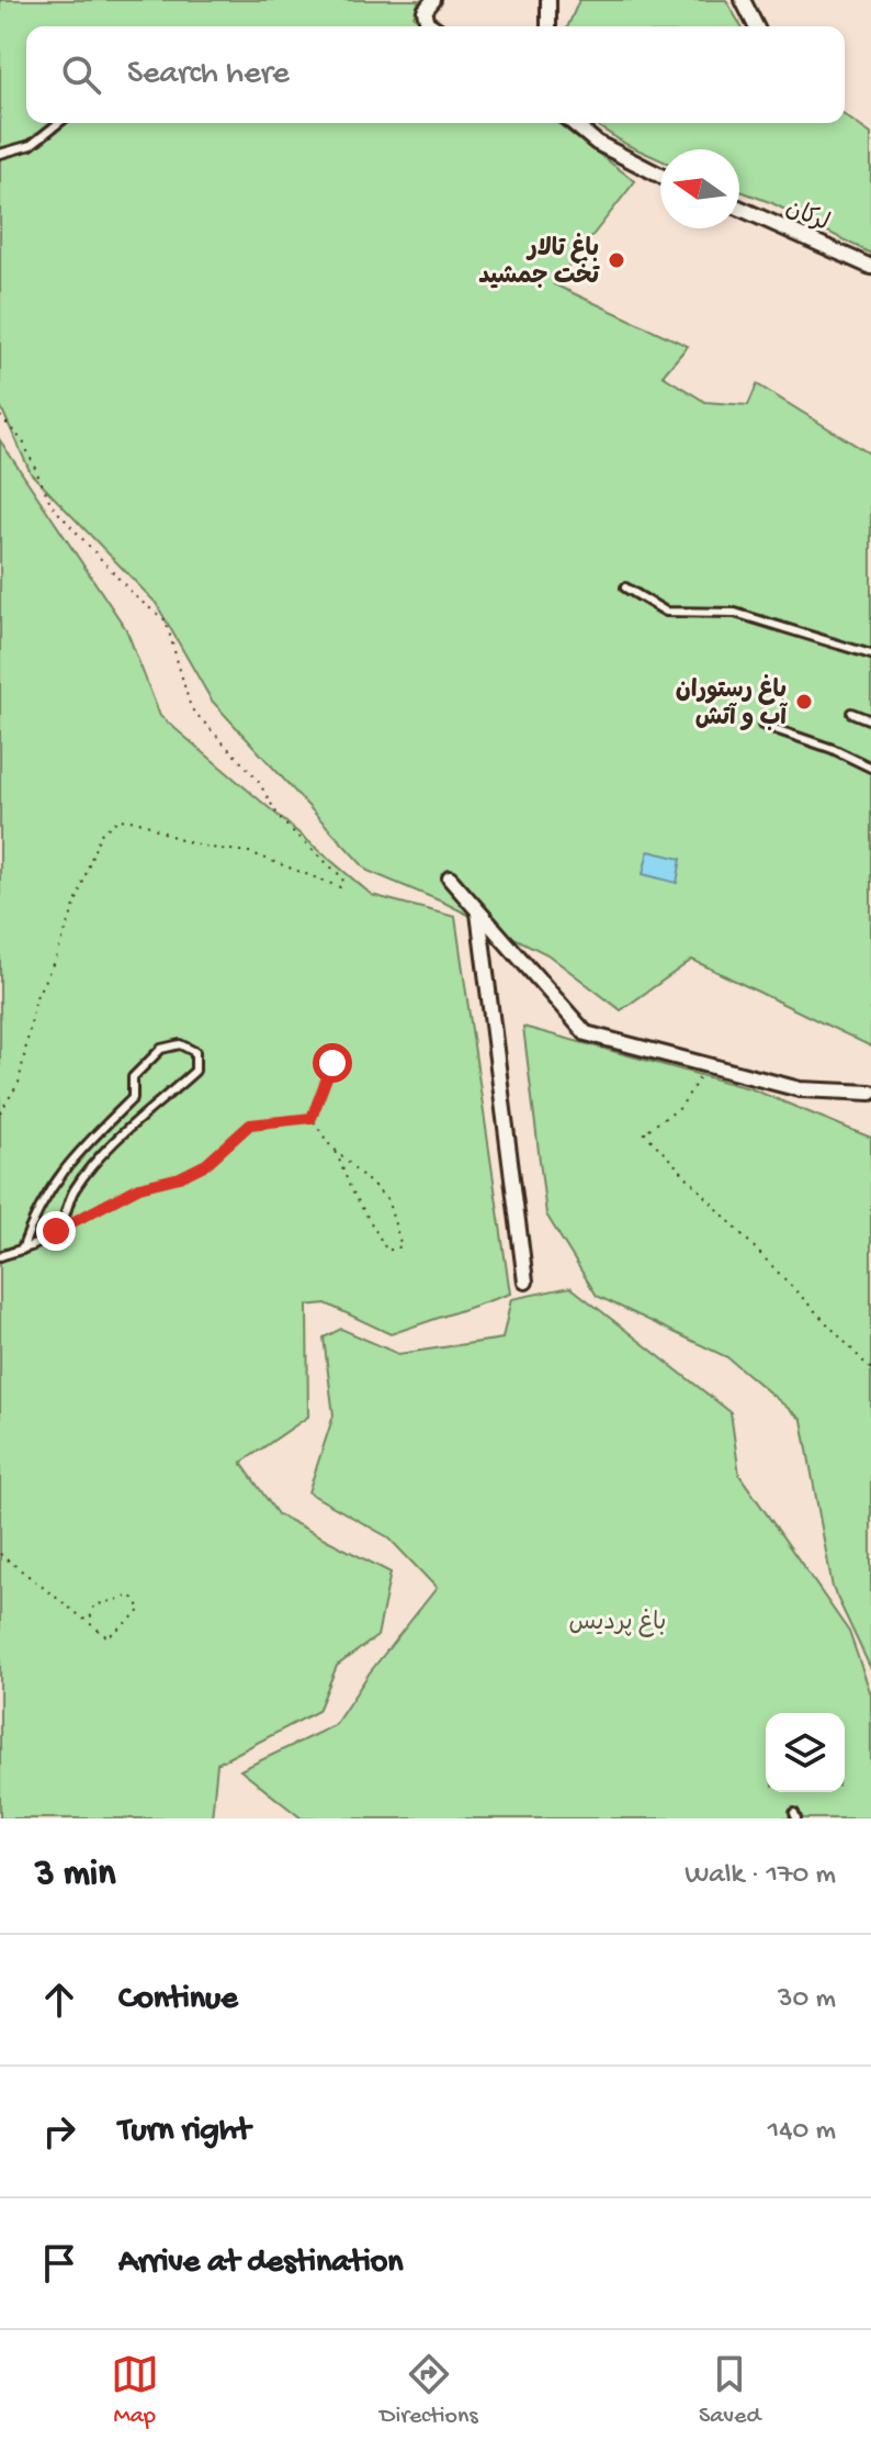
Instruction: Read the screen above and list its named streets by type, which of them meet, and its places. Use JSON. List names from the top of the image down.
{
  "streets": {
    "street": ["لرکان"]
  },
  "parks": ["باغ پردیس"],
  "places": ["باغ تالار تخت جمشید", "باغ رستوران آب و آتش"],
  "north": "left",
  "page": {
    "search": "Search here",
    "heading": ["3 min", "Walk · 170 m"],
    "list": [
      ["Continue", "30 m"],
      ["Turn right", "140 m"],
      "Arrive at destination"
    ],
    "nav": ["Map", "Directions", "Saved"]
  }
}
